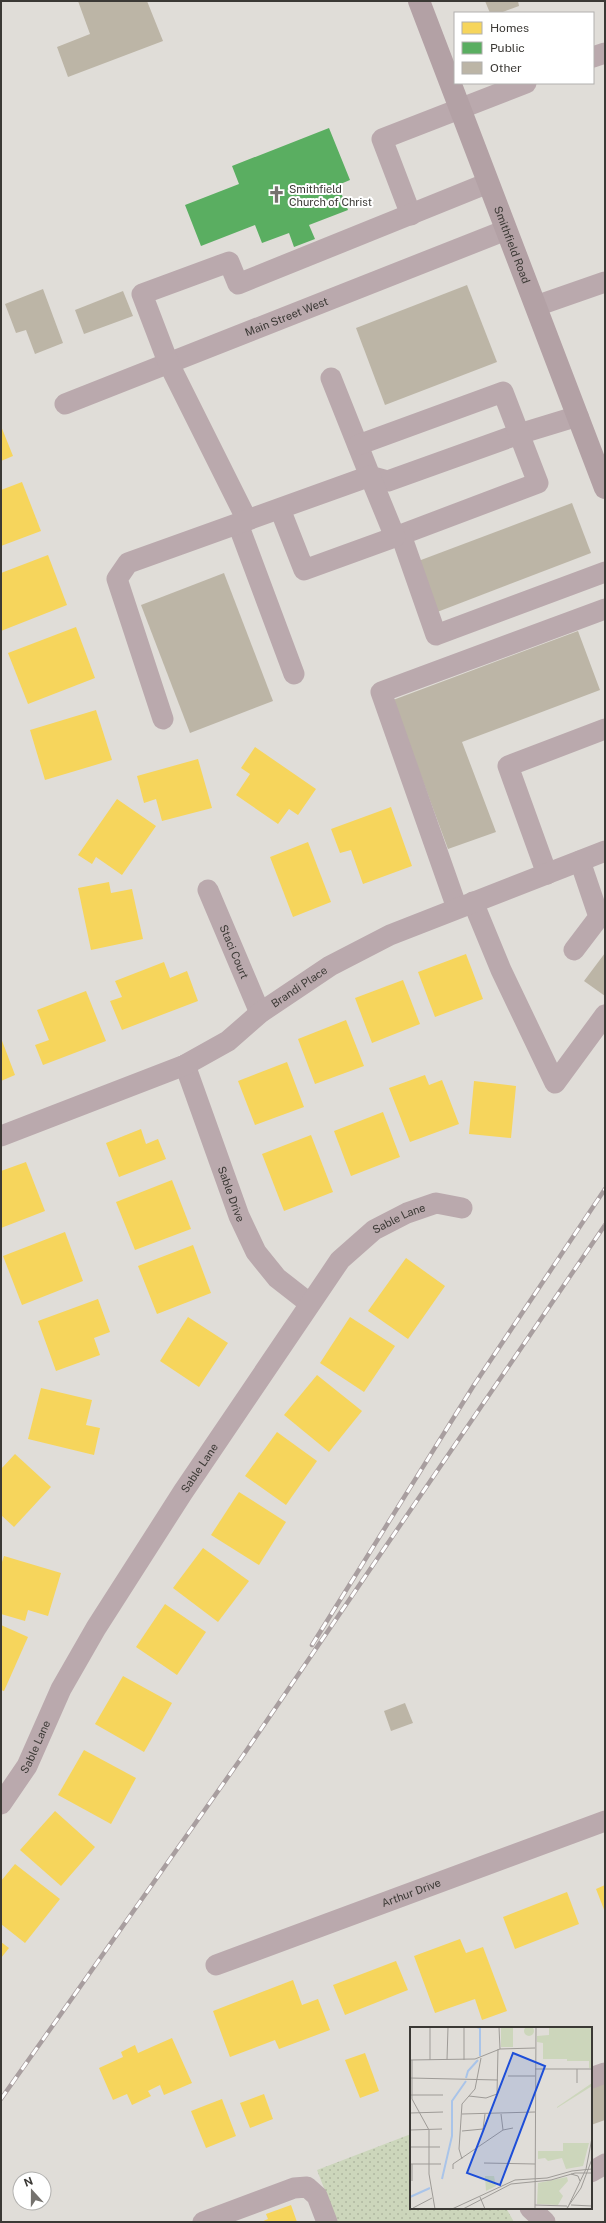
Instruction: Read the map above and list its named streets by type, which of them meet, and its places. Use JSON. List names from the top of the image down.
{
  "streets": {
    "main road": ["Smithfield Road"],
    "street": [
      "Main Street West",
      "Staci Court",
      "Brandi Place",
      "Sable Drive",
      "Sable Lane",
      "Arthur Drive"
    ]
  },
  "crossings": [
    ["Smithfield Road", "Main Street West"],
    ["Staci Court", "Brandi Place"],
    ["Brandi Place", "Sable Drive"],
    ["Sable Drive", "Sable Lane"]
  ],
  "places": {
    "church": ["Smithfield Church of Christ"]
  },
  "legend": ["Homes", "Public", "Other"],
  "north": "top"
}
